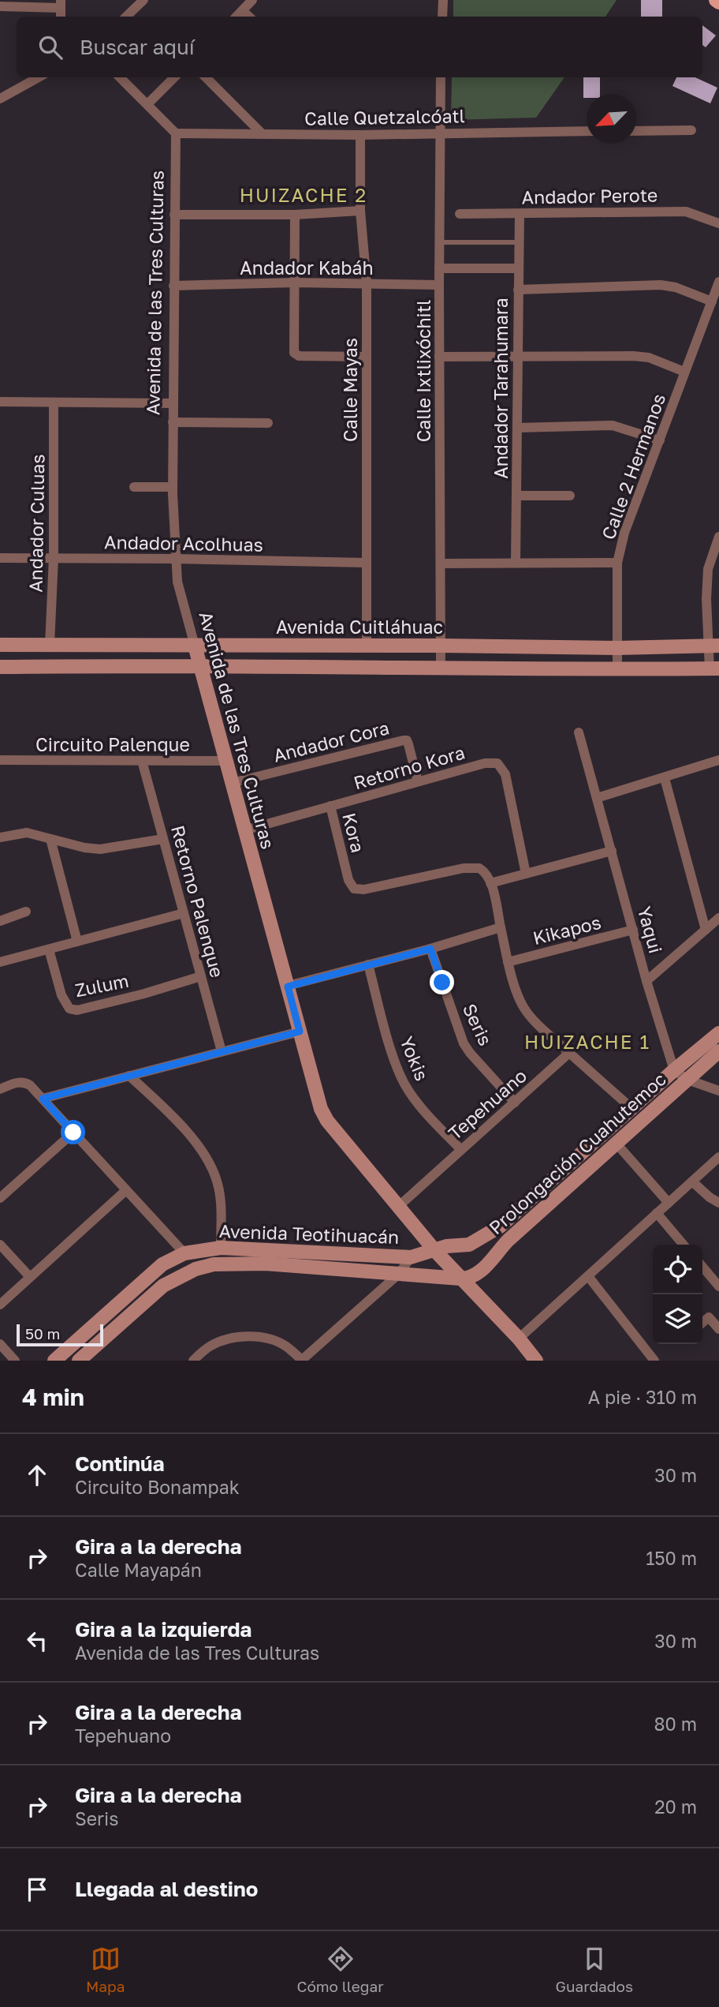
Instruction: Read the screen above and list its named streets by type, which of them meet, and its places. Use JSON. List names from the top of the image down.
{
  "streets": {
    "street": [
      "Calle Quetzalcóatl",
      "Andador Perote",
      "Andador Kabáh",
      "Avenida de las Tres Culturas",
      "Calle Ixtlixóchitl",
      "Andador Tarahumara",
      "Calle Mayas",
      "Calle 2 Hermanos",
      "Andador Culuas",
      "Andador Acolhuas",
      "Avenida Cuitláhuac",
      "Andador Cora",
      "Circuito Palenque",
      "Retorno Kora",
      "Kora",
      "Retorno Palenque",
      "Kikapos",
      "Yaqui",
      "Zulum",
      "Seris",
      "Yokis",
      "Tepehuano",
      "Prolongación Cuahutemoc",
      "Avenida Teotihuacán"
    ]
  },
  "crossings": [
    ["Calle Quetzalcóatl", "Avenida de las Tres Culturas"],
    ["Calle Quetzalcóatl", "Calle Ixtlixóchitl"],
    ["Calle Quetzalcóatl", "Calle Mayas"],
    ["Andador Perote", "Andador Tarahumara"],
    ["Andador Kabáh", "Avenida de las Tres Culturas"],
    ["Andador Kabáh", "Calle Ixtlixóchitl"],
    ["Andador Kabáh", "Calle Mayas"],
    ["Avenida de las Tres Culturas", "Andador Acolhuas"],
    ["Avenida de las Tres Culturas", "Avenida Cuitláhuac"],
    ["Avenida de las Tres Culturas", "Andador Cora"],
    ["Avenida de las Tres Culturas", "Circuito Palenque"],
    ["Avenida de las Tres Culturas", "Kora"],
    ["Avenida de las Tres Culturas", "Tepehuano"],
    ["Avenida de las Tres Culturas", "Prolongación Cuahutemoc"],
    ["Avenida de las Tres Culturas", "Avenida Teotihuacán"],
    ["Calle Ixtlixóchitl", "Avenida Cuitláhuac"],
    ["Calle Mayas", "Andador Acolhuas"],
    ["Calle Mayas", "Avenida Cuitláhuac"],
    ["Calle 2 Hermanos", "Avenida Cuitláhuac"],
    ["Andador Culuas", "Andador Acolhuas"],
    ["Andador Culuas", "Avenida Cuitláhuac"],
    ["Andador Cora", "Retorno Kora"],
    ["Circuito Palenque", "Retorno Palenque"],
    ["Retorno Kora", "Kora"],
    ["Retorno Palenque", "Zulum"],
    ["Kikapos", "Yaqui"],
    ["Yaqui", "Prolongación Cuahutemoc"],
    ["Seris", "Tepehuano"],
    ["Yokis", "Tepehuano"],
    ["Prolongación Cuahutemoc", "Avenida Teotihuacán"]
  ],
  "districts": ["HUIZACHE 2", "HUIZACHE 1"],
  "scale_bar": "50 m",
  "north": "bottom left",
  "page": {
    "search": "Buscar aquí",
    "scale": "50 m",
    "heading": ["4 min", "A pie · 310 m"],
    "list": [
      ["Continúa", "Circuito Bonampak", "30 m"],
      ["Gira a la derecha", "Calle Mayapán", "150 m"],
      ["Gira a la izquierda", "Avenida de las Tres Culturas", "30 m"],
      ["Gira a la derecha", "Tepehuano", "80 m"],
      ["Gira a la derecha", "Seris", "20 m"],
      "Llegada al destino"
    ],
    "nav": ["Mapa", "Cómo llegar", "Guardados"]
  }
}
